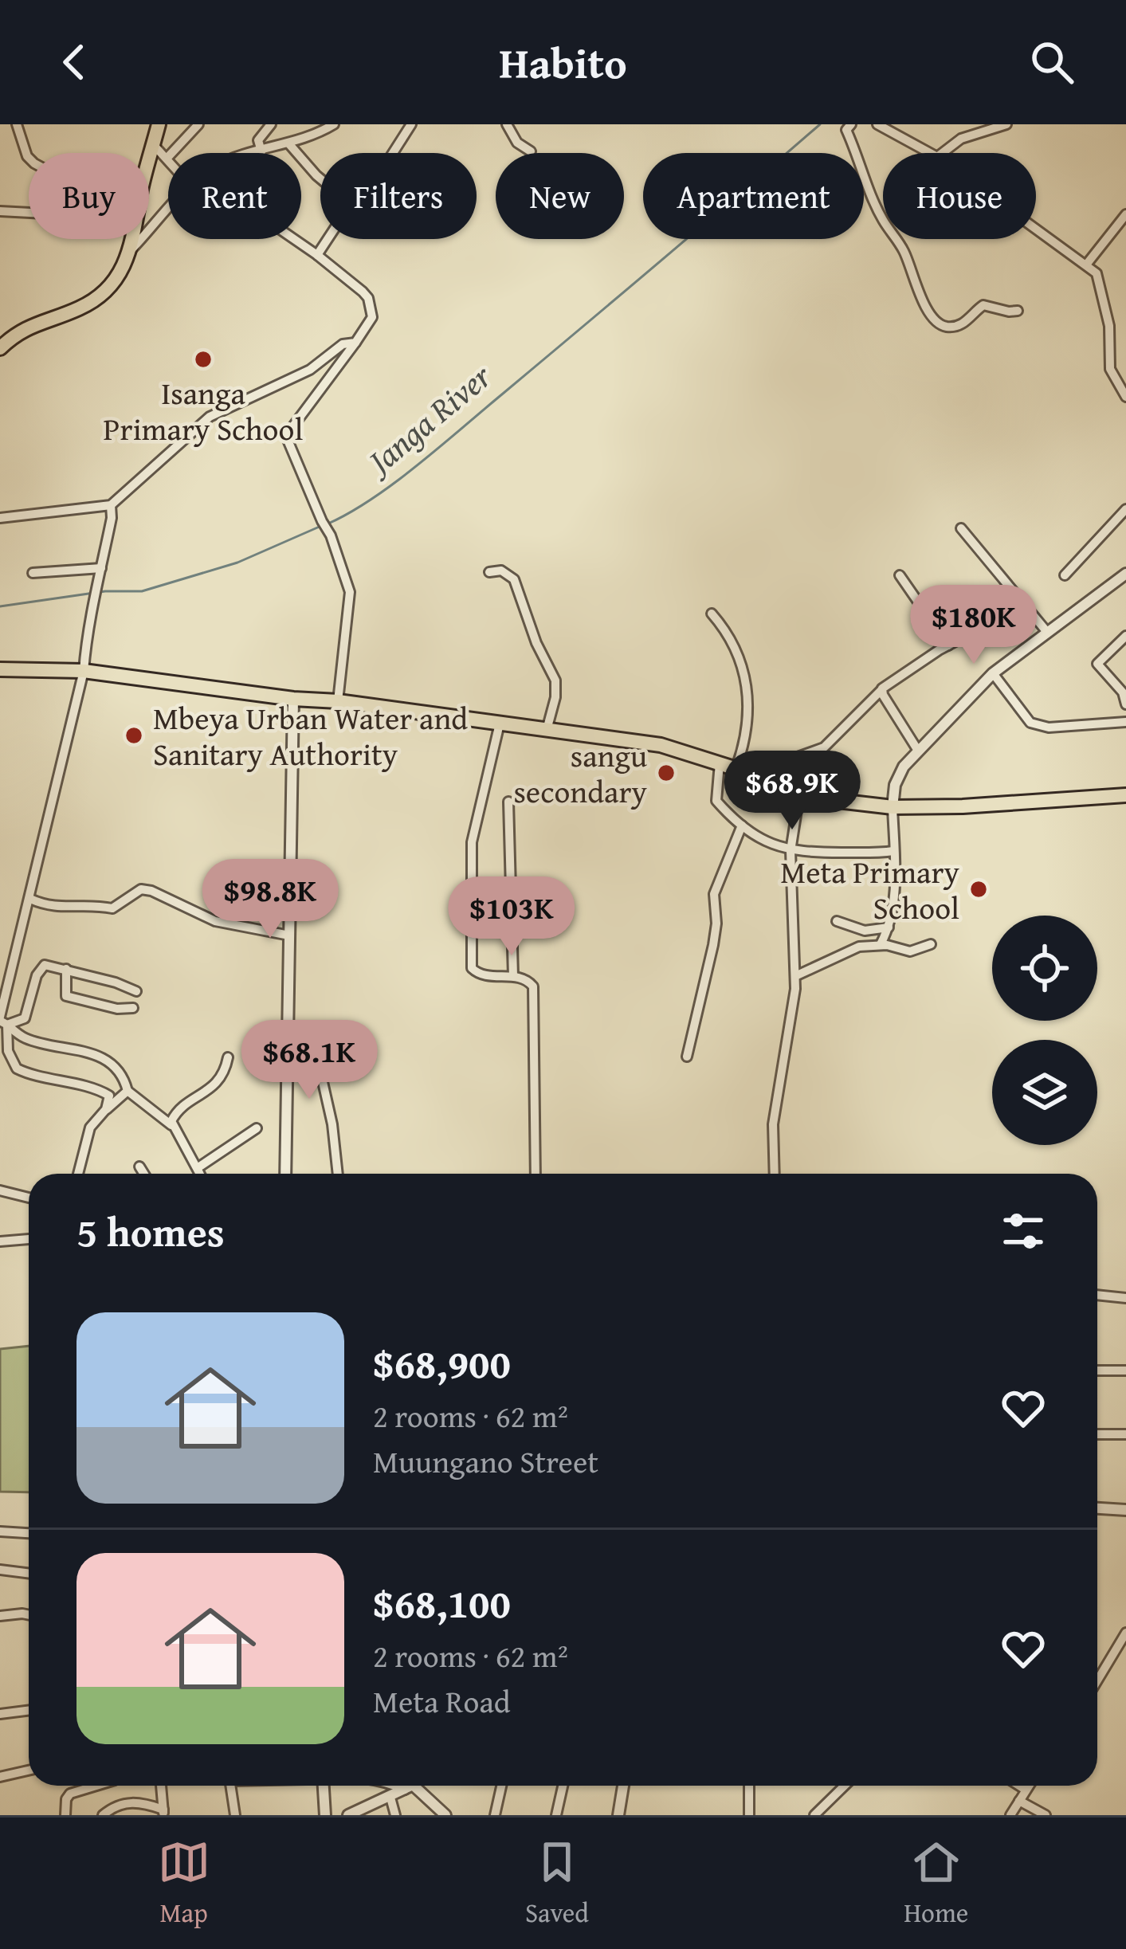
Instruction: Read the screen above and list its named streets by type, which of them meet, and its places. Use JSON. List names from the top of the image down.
{
  "water": ["Janga River"],
  "places": [
    "Isanga Primary School",
    "Mbeya Urban Water and Sanitary Authority",
    "sangu secondary",
    "Meta Primary School"
  ],
  "page": {
    "header": "Habito",
    "chip": [
      "Buy",
      "Rent",
      "Filters",
      "New",
      "Apartment",
      "House"
    ],
    "price": [
      "$180K",
      "$68.9K",
      "$98.8K",
      "$103K",
      "$68.1K"
    ],
    "heading": "5 homes",
    "list": [
      {
        "name": "$68,900",
        "note": "2 rooms · 62 m² · Muungano Street"
      },
      {
        "name": "$68,100",
        "note": "2 rooms · 62 m² · Meta Road"
      }
    ],
    "tabs": ["Map", "Saved", "Home"]
  }
}
